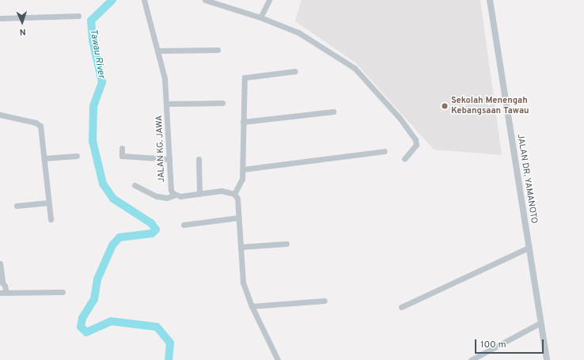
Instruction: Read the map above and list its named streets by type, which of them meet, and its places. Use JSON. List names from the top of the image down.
{
  "streets": {
    "street": ["JALAN KG. JAWA", "JALAN DR. YAMANOTO"]
  },
  "water": ["Tawau River"],
  "places": ["Sekolah Menengah Kebangsaan Tawau"],
  "scale_bar": "100 m",
  "north": "bottom"
}
